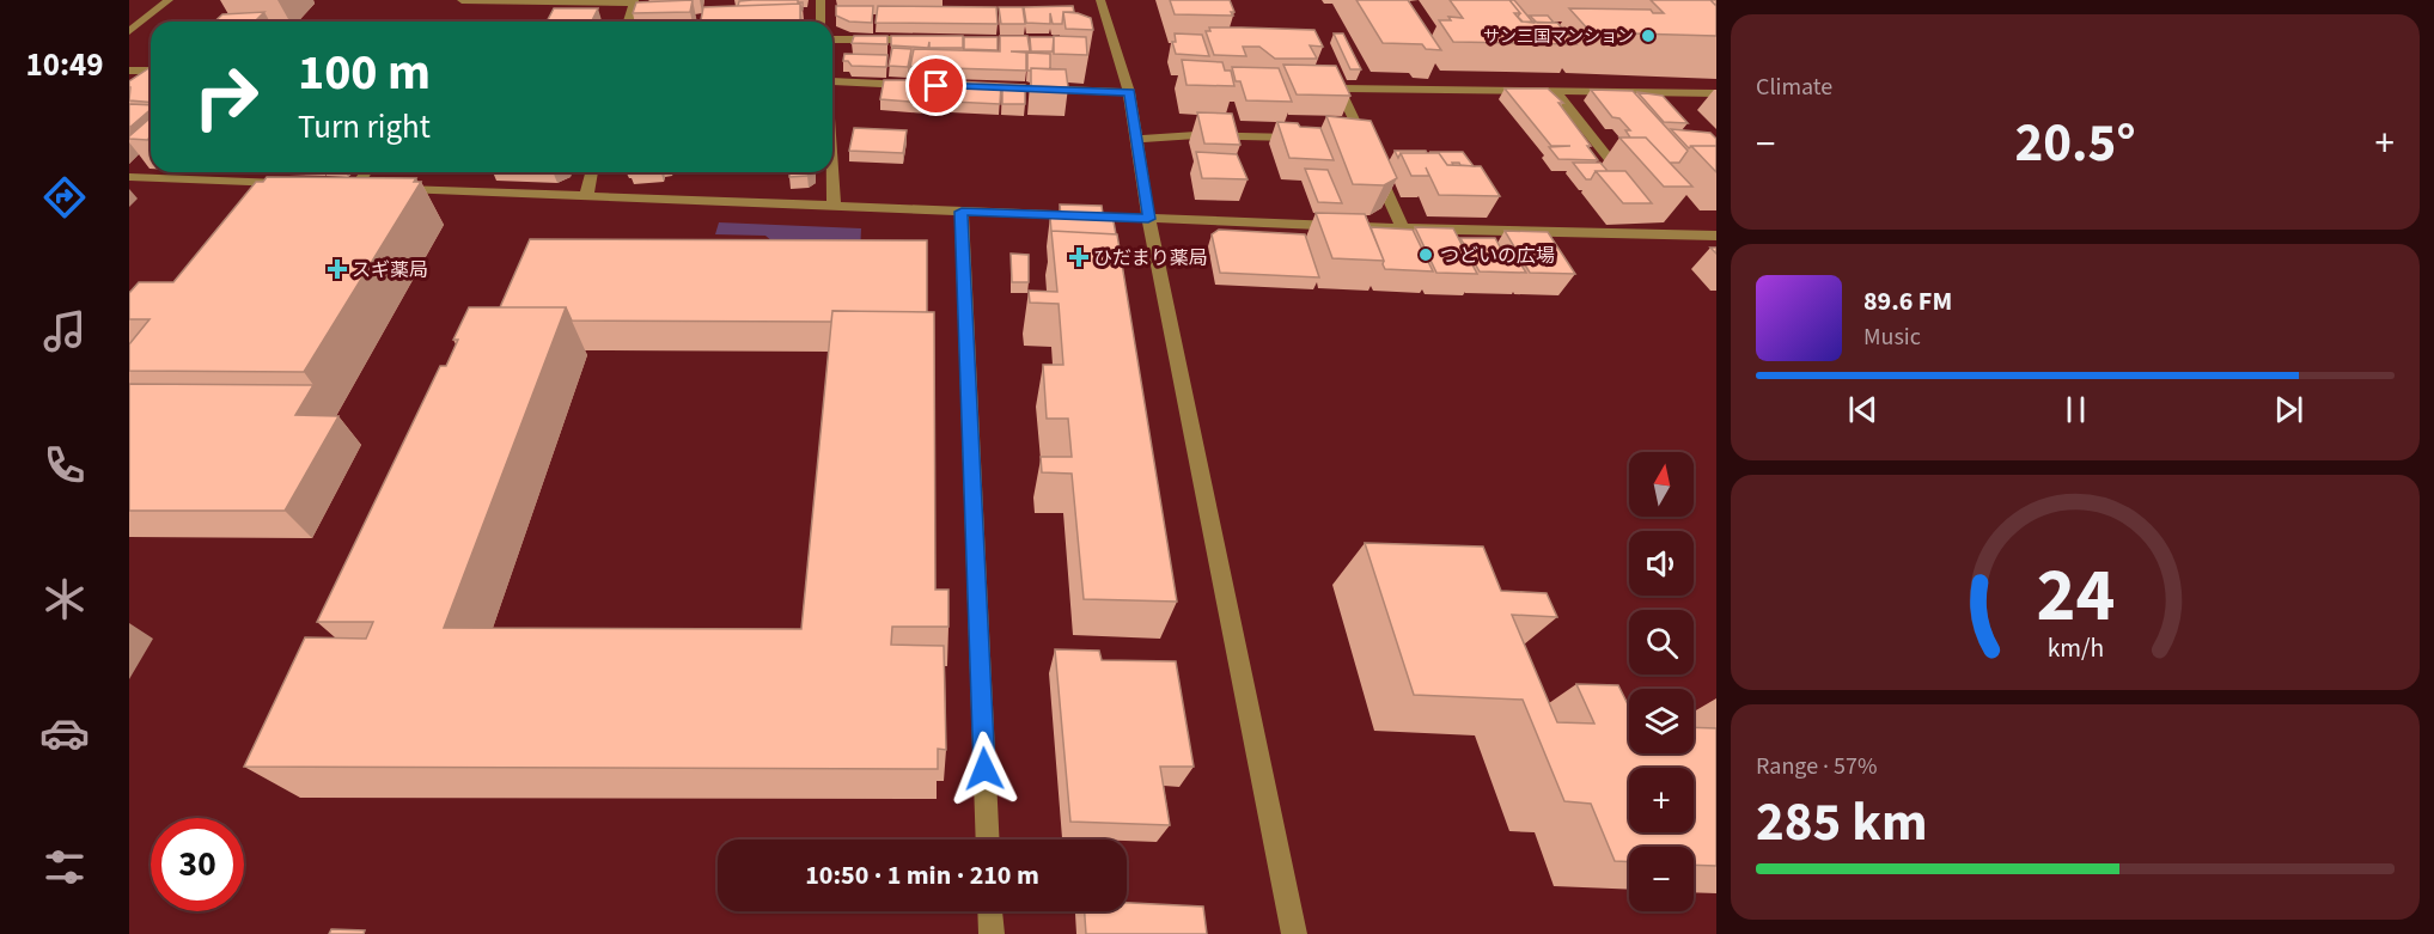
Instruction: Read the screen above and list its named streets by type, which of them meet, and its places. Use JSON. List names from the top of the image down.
{
  "places": {
    "other": ["サン三国マンション", "つどいの広場"],
    "health": ["ひだまり薬局", "スギ薬局"]
  },
  "north": "top",
  "page": {
    "tabs": "10:49",
    "tile": [
      "Climate",
      ["Range · 57%", "285 km"]
    ],
    "turn": ["100 m", "Turn right"],
    "heat": ["−", "20.5°", "+"],
    "song": ["89.6 FM", "Music"],
    "map_buttons": ["+", "−"],
    "limit": "30",
    "trip": "10:50 · 1 min · 210 m",
    "gauge": ["24", "km/h"]
  }
}
